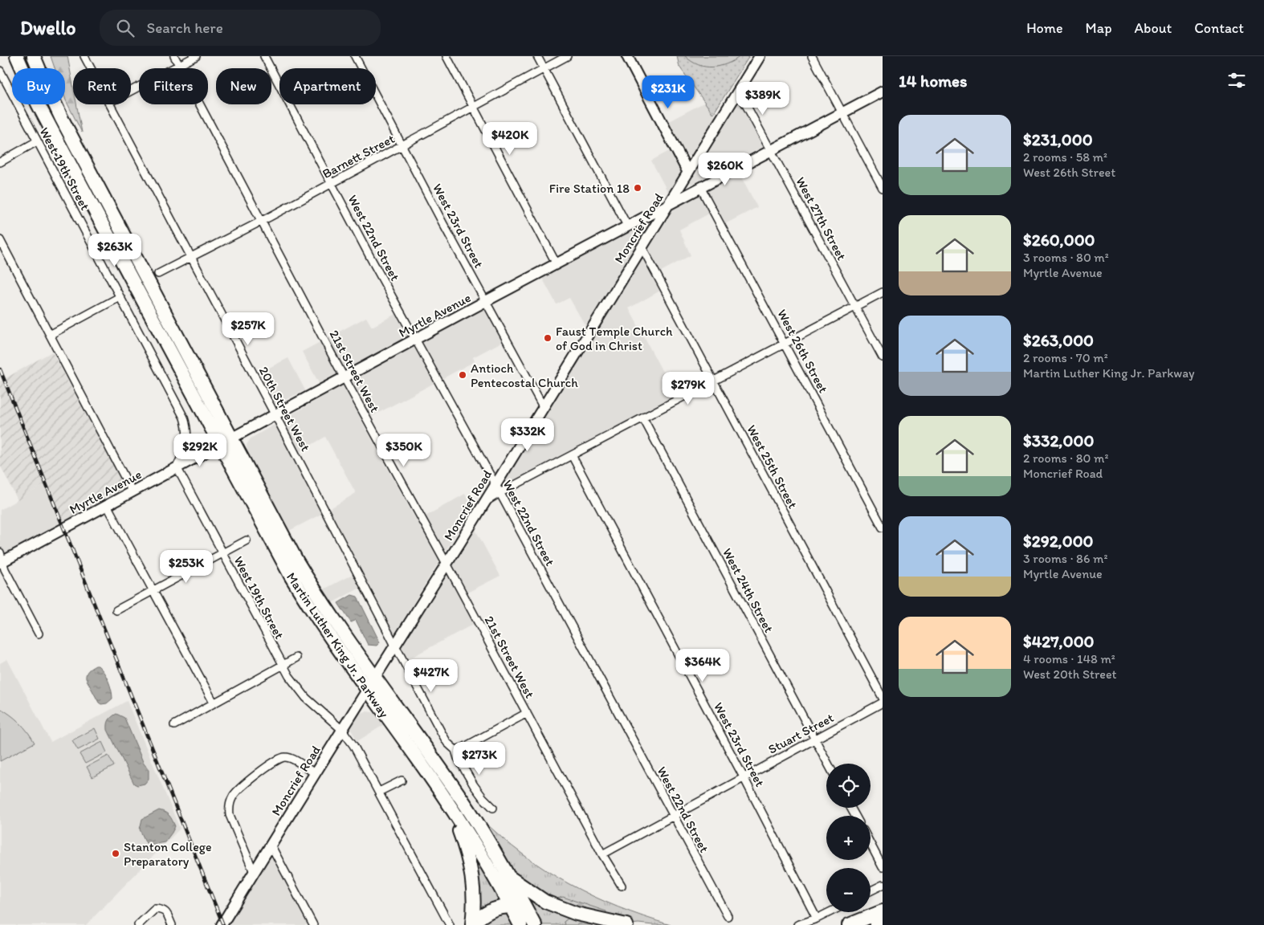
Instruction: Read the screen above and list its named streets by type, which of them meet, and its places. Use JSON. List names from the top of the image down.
{
  "streets": {
    "highway": ["Martin Luther King Jr. Parkway"],
    "main road": ["Moncrief Road", "Myrtle Avenue"],
    "street": [
      "Barnett Street",
      "West 19th Street",
      "West 27th Street",
      "West 23rd Street",
      "West 22nd Street",
      "West 26th Street",
      "21st Street West",
      "20th Street West",
      "West 25th Street",
      "West 24th Street",
      "Stuart Street"
    ]
  },
  "crossings": [
    ["Barnett Street", "West 23rd Street"],
    ["Barnett Street", "West 22nd Street"],
    ["Barnett Street", "21st Street West"],
    ["Barnett Street", "20th Street West"],
    ["West 19th Street", "Moncrief Road"],
    ["West 19th Street", "Myrtle Avenue"],
    ["West 27th Street", "Moncrief Road"],
    ["West 27th Street", "Myrtle Avenue"],
    ["West 23rd Street", "Moncrief Road"],
    ["West 23rd Street", "Myrtle Avenue"],
    ["West 23rd Street", "Stuart Street"],
    ["Moncrief Road", "West 22nd Street"],
    ["Moncrief Road", "Myrtle Avenue"],
    ["Moncrief Road", "21st Street West"],
    ["Moncrief Road", "20th Street West"],
    ["Moncrief Road", "West 25th Street"],
    ["Moncrief Road", "Martin Luther King Jr. Parkway"],
    ["West 22nd Street", "Myrtle Avenue"],
    ["West 22nd Street", "Stuart Street"],
    ["Myrtle Avenue", "West 26th Street"],
    ["Myrtle Avenue", "21st Street West"],
    ["Myrtle Avenue", "20th Street West"],
    ["Myrtle Avenue", "Martin Luther King Jr. Parkway"],
    ["21st Street West", "Stuart Street"],
    ["West 24th Street", "Stuart Street"]
  ],
  "places": [
    "Fire Station 18",
    "Faust Temple Church of God in Christ",
    "Antioch Pentecostal Church",
    "Stanton College Preparatory"
  ],
  "page": {
    "header": "Dwello",
    "search": "Search here",
    "nav": [
      "Home",
      "Map",
      "About",
      "Contact"
    ],
    "heading": "14 homes",
    "chip": [
      "Buy",
      "Rent",
      "Filters",
      "New",
      "Apartment"
    ],
    "price": [
      "$231K",
      "$389K",
      "$420K",
      "$260K",
      "$263K",
      "$257K",
      "$279K",
      "$332K",
      "$292K",
      "$350K",
      "$253K",
      "$364K",
      "$427K",
      "$273K"
    ],
    "list": [
      {
        "name": "$231,000",
        "note": "2 rooms · 58 m² · West 26th Street"
      },
      {
        "name": "$260,000",
        "note": "3 rooms · 80 m² · Myrtle Avenue"
      },
      {
        "name": "$263,000",
        "note": "2 rooms · 70 m² · Martin Luther King Jr. Parkway"
      },
      {
        "name": "$332,000",
        "note": "2 rooms · 80 m² · Moncrief Road"
      },
      {
        "name": "$292,000",
        "note": "3 rooms · 86 m² · Myrtle Avenue"
      },
      {
        "name": "$427,000",
        "note": "4 rooms · 148 m² · West 20th Street"
      }
    ],
    "map_buttons": ["+", "−"]
  }
}
